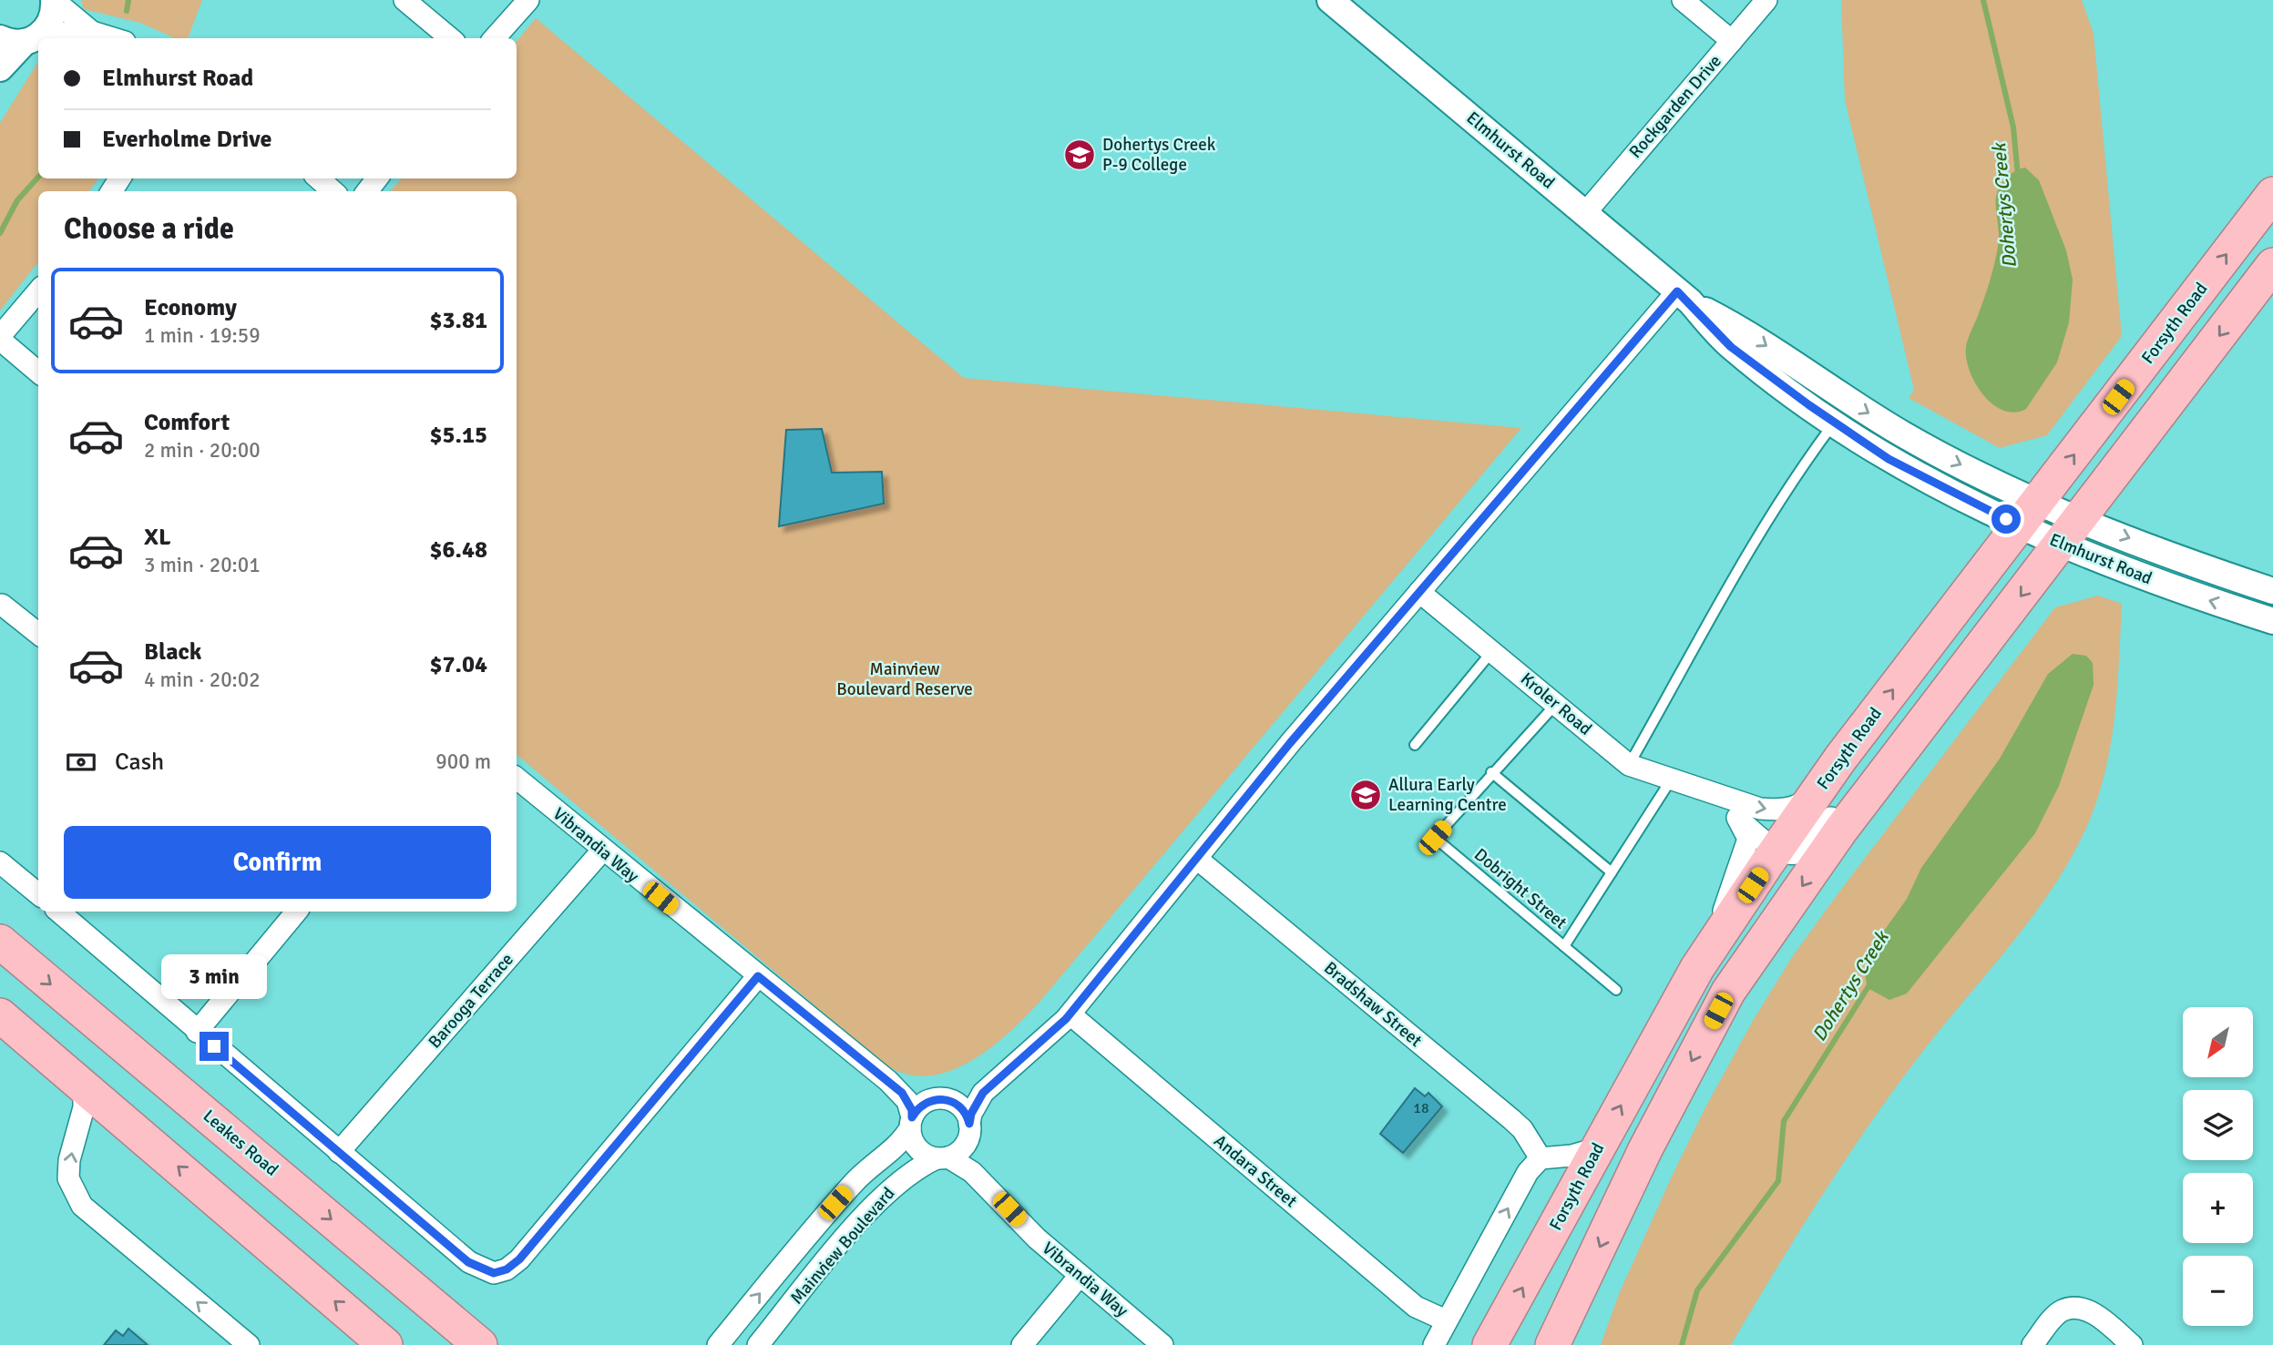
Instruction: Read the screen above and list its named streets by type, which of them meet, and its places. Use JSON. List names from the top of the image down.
{
  "streets": {
    "highway": ["Forsyth Road", "Leakes Road"],
    "street": [
      "Rockgarden Drive",
      "Elmhurst Road",
      "Kroler Road",
      "Vibrandia Way",
      "Barooga Terrace",
      "Bradshaw Street",
      "Andara Street",
      "Mainview Boulevard"
    ],
    "lane": ["Dobright Street"]
  },
  "crossings": [
    ["Rockgarden Drive", "Elmhurst Road"],
    ["Elmhurst Road", "Forsyth Road"],
    ["Forsyth Road", "Kroler Road"],
    ["Kroler Road", "Dobright Street"],
    ["Vibrandia Way", "Barooga Terrace"],
    ["Vibrandia Way", "Mainview Boulevard"]
  ],
  "water": ["Dohertys Creek"],
  "parks": ["Mainview Boulevard Reserve"],
  "places": {
    "school or university": ["Dohertys Creek P-9 College", "Allura Early Learning Centre"]
  },
  "house_numbers": ["18"],
  "north": "bottom left",
  "page": {
    "banner": ["Elmhurst Road", "Everholme Drive"],
    "heading": "Choose a ride",
    "list": [
      {
        "name": "Economy",
        "note": "1 min · 19:59",
        "value": "$3.81"
      },
      {
        "name": "Comfort",
        "note": "2 min · 20:00",
        "value": "$5.15"
      },
      {
        "name": "XL",
        "note": "3 min · 20:01",
        "value": "$6.48"
      },
      {
        "name": "Black",
        "note": "4 min · 20:02",
        "value": "$7.04"
      }
    ],
    "pay": ["Cash", "900 m"],
    "buttons": "Confirm",
    "bubble": "3 min",
    "map_buttons": ["+", "−"]
  }
}
